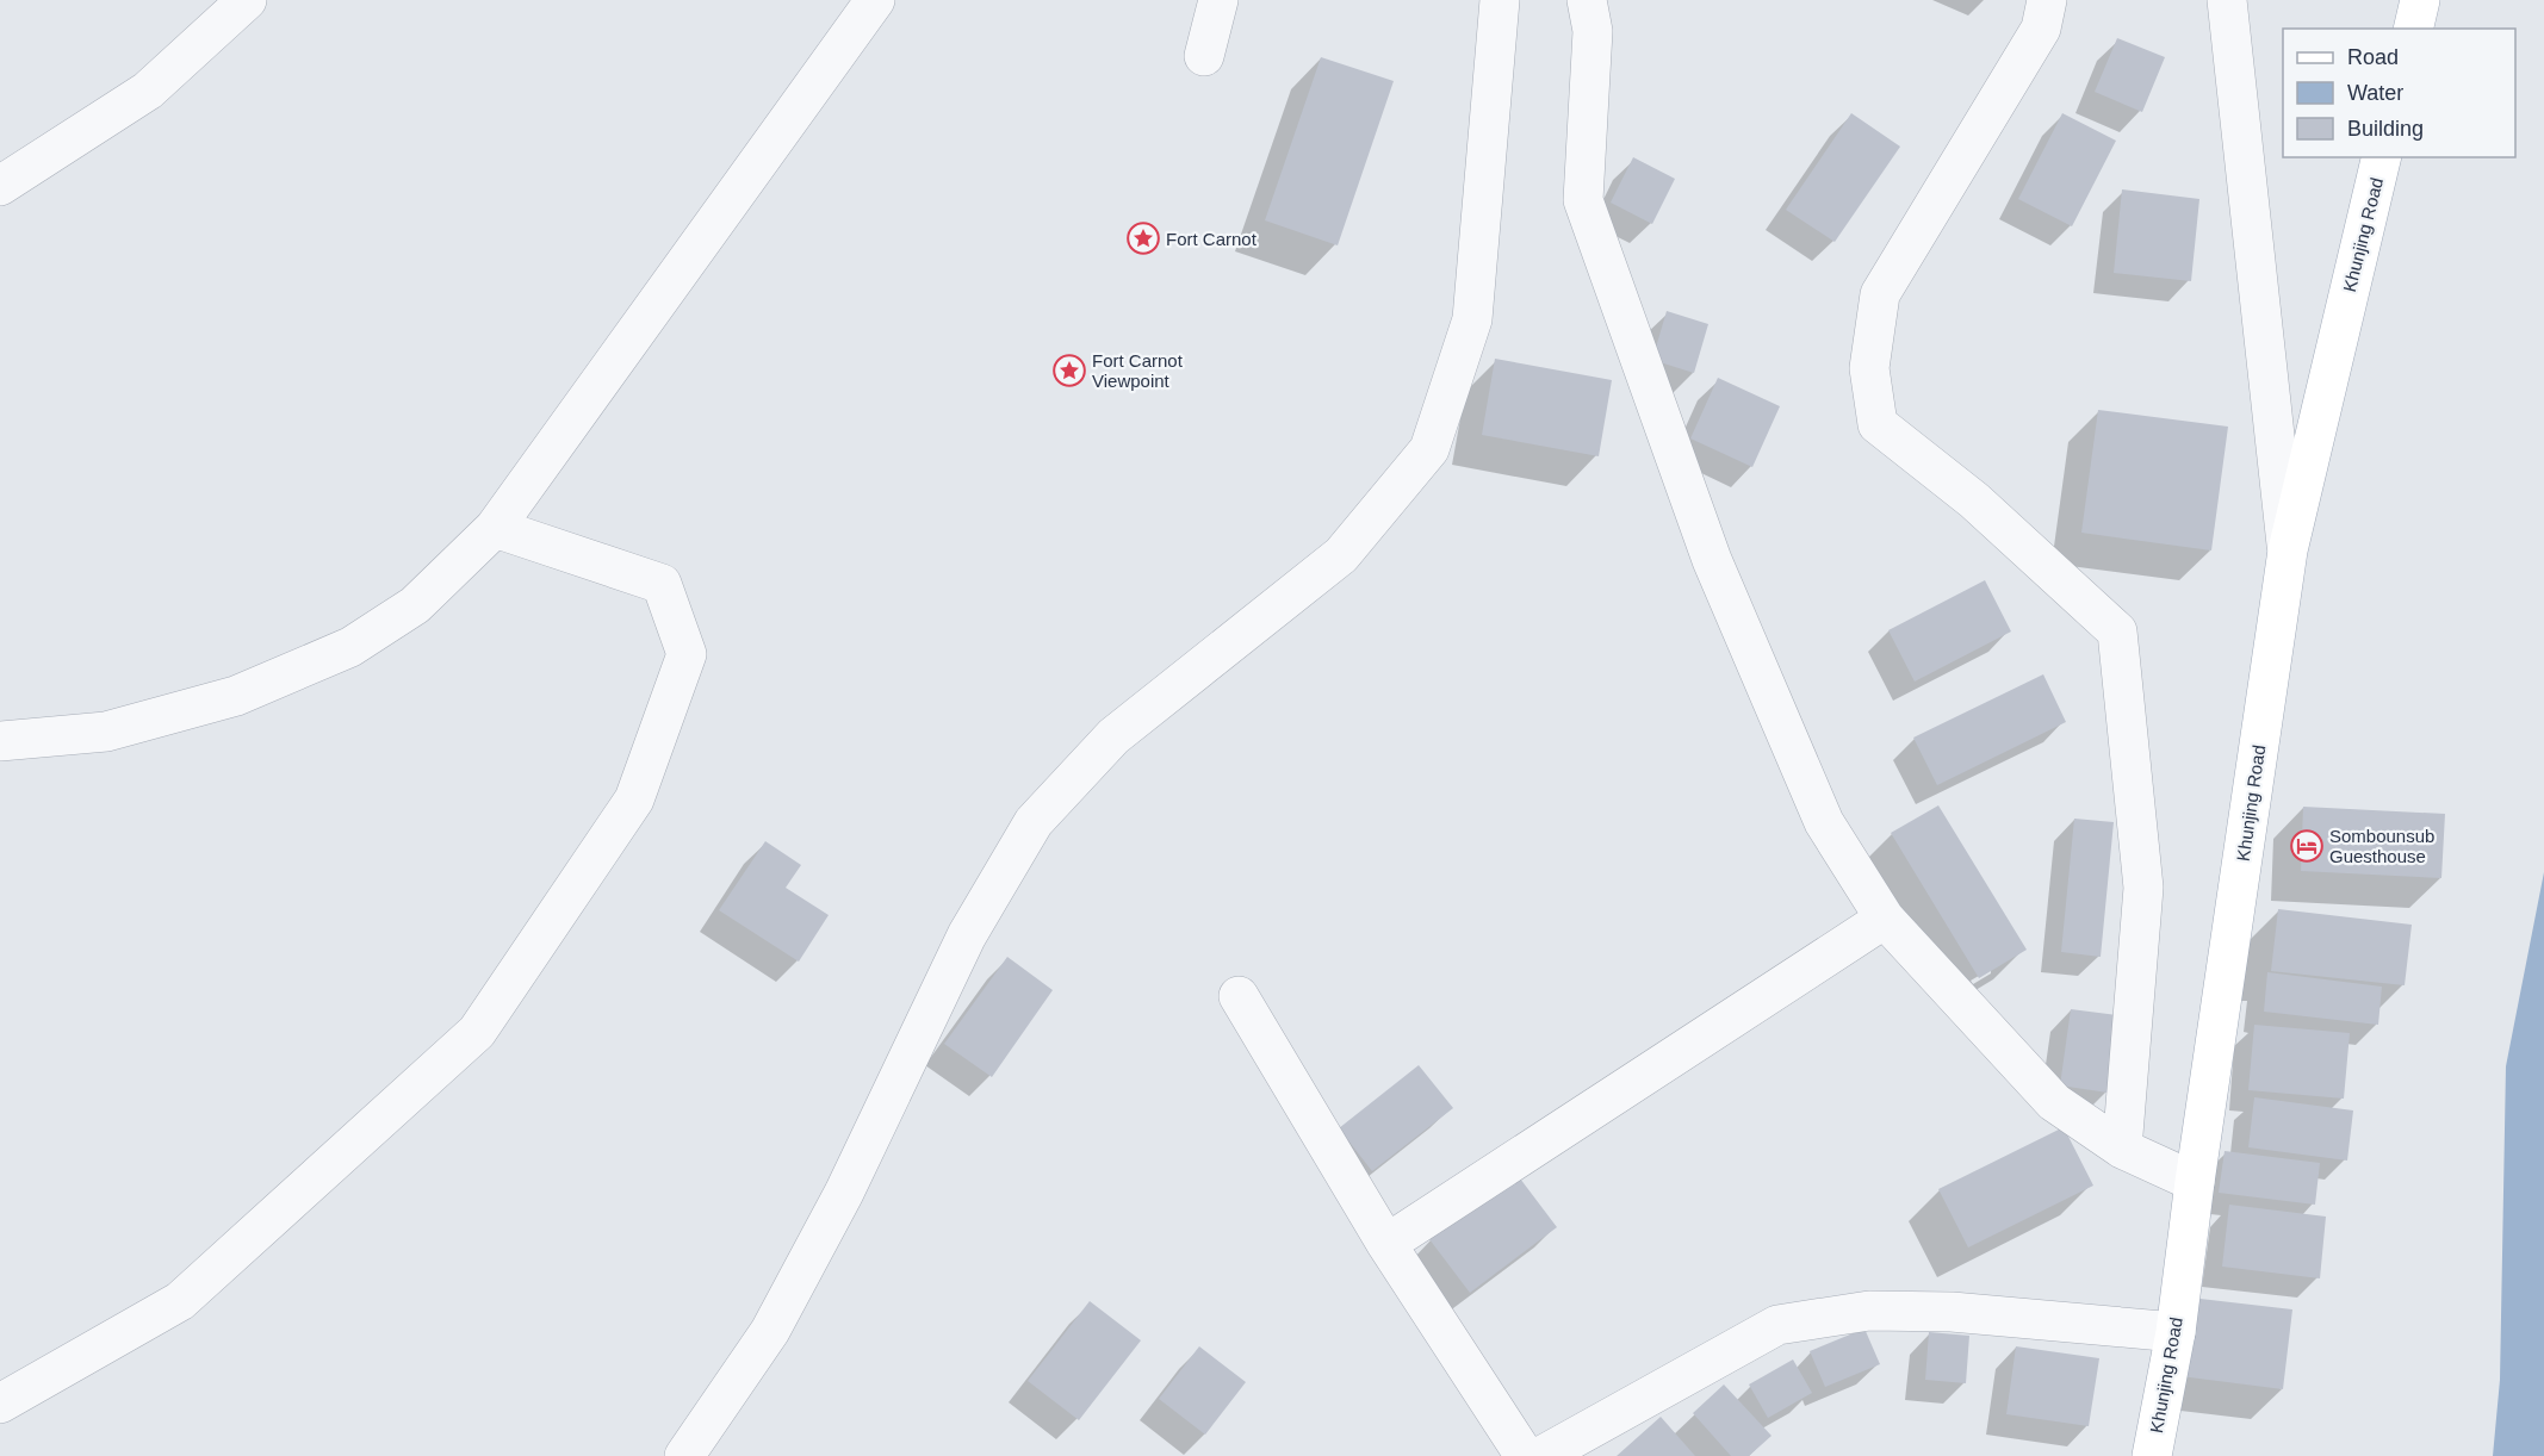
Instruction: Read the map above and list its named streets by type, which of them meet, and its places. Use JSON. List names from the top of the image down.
{
  "streets": {
    "main road": ["Khunjing Road"]
  },
  "places": {
    "place": ["Fort Carnot", "Fort Carnot Viewpoint"],
    "hotel": ["Sombounsub Guesthouse"]
  },
  "legend": ["Road", "Water", "Building"]
}
